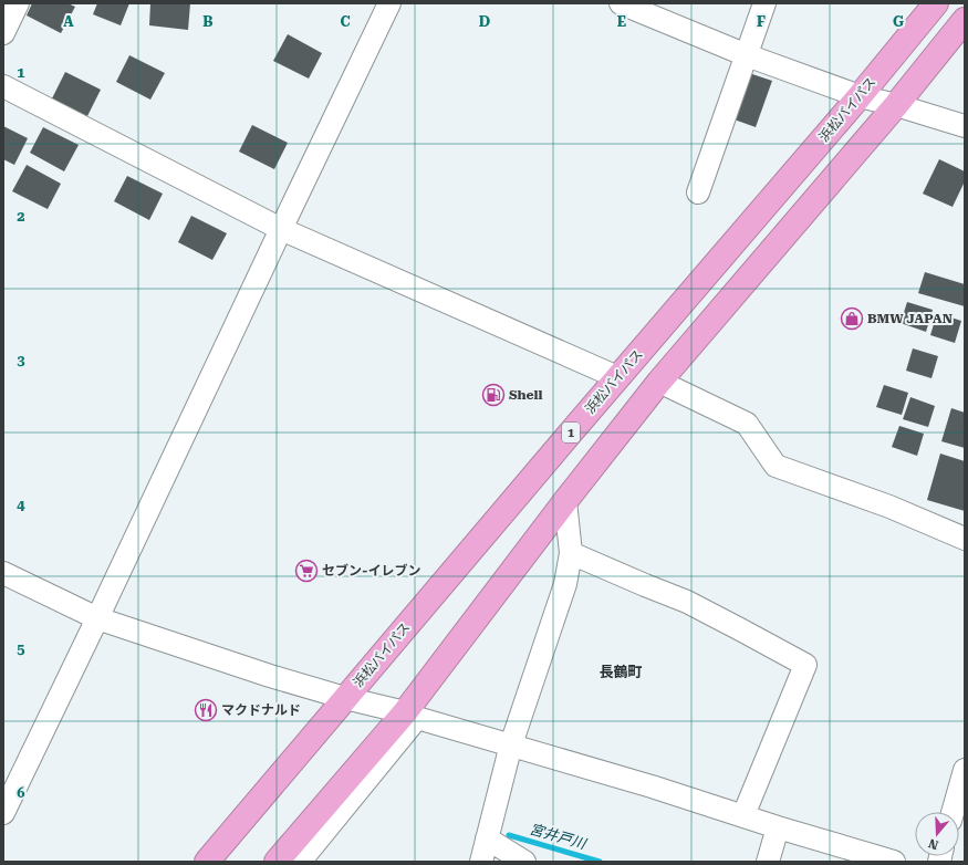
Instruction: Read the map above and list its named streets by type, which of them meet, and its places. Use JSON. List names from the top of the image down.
{
  "streets": {
    "highway": ["浜松バイパス", "1"]
  },
  "districts": ["長鶴町"],
  "water": ["宮井戸川"],
  "places": {
    "shop": ["BMW JAPAN"],
    "fuel station": ["Shell"],
    "supermarket": ["セブン-イレブン"],
    "restaurant": ["マクドナルド"]
  },
  "north": "bottom",
  "grid": {
    "columns": [
      "A",
      "B",
      "C",
      "D",
      "E",
      "F",
      "G"
    ],
    "rows": [
      "1",
      "2",
      "3",
      "4",
      "5",
      "6"
    ]
  }
}
